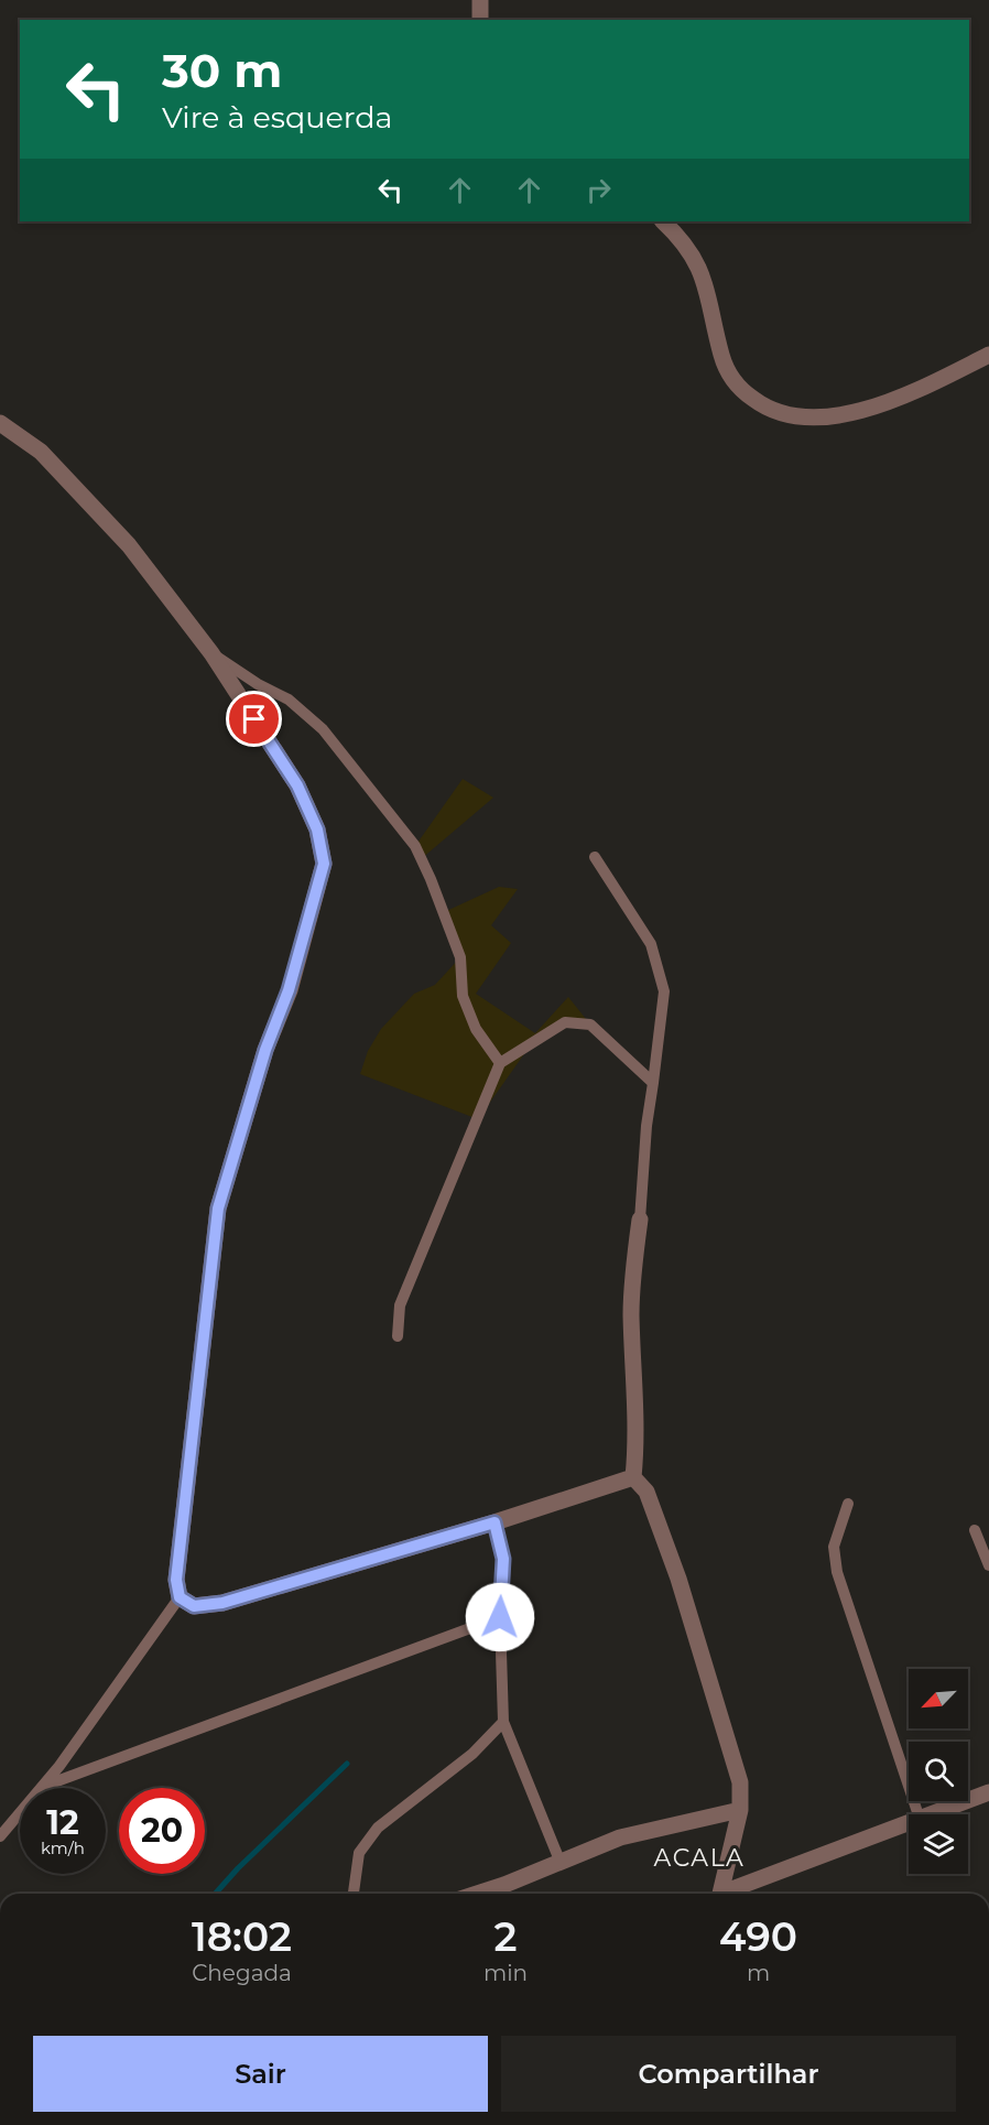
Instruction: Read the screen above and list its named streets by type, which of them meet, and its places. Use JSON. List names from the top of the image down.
{
  "districts": ["ACALA"],
  "north": "bottom left",
  "page": {
    "turn": ["30 m", "Vire à esquerda"],
    "speed": "12 km/h",
    "limit": "20",
    "eta": [
      "18:02",
      "Chegada",
      "2",
      "min",
      "490",
      "m"
    ],
    "buttons": ["Sair", "Compartilhar"]
  }
}
